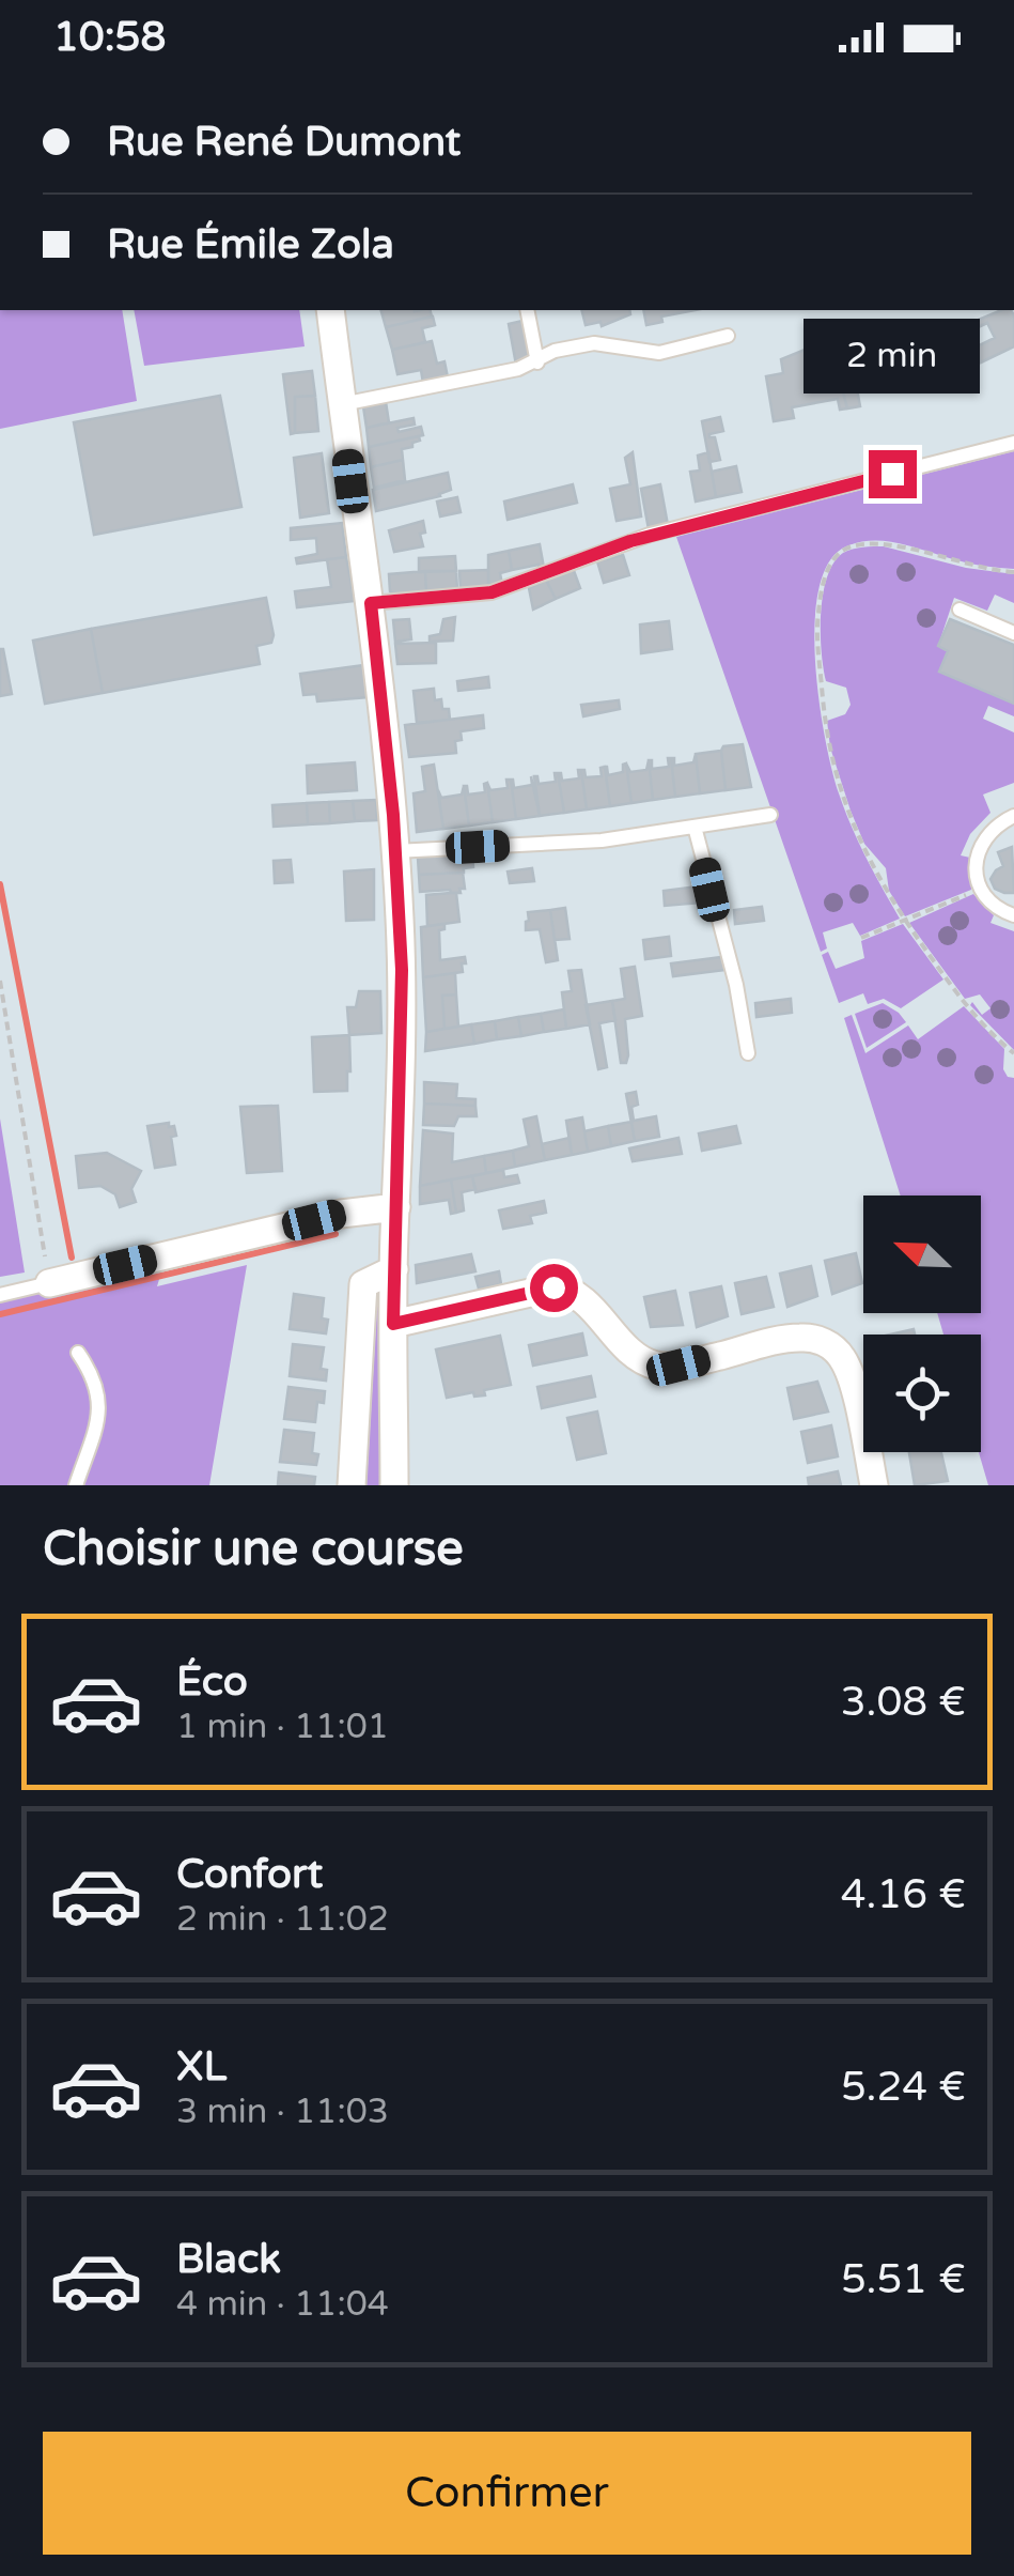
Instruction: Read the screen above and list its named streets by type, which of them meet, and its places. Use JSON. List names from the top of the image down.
{
  "north": "top left",
  "page": {
    "status": "10:58",
    "banner": ["Rue René Dumont", "Rue Émile Zola"],
    "bubble": "2 min",
    "heading": "Choisir une course",
    "list": [
      {
        "name": "Éco",
        "note": "1 min · 11:01",
        "value": "3.08 €"
      },
      {
        "name": "Confort",
        "note": "2 min · 11:02",
        "value": "4.16 €"
      },
      {
        "name": "XL",
        "note": "3 min · 11:03",
        "value": "5.24 €"
      },
      {
        "name": "Black",
        "note": "4 min · 11:04",
        "value": "5.51 €"
      }
    ],
    "buttons": "Confirmer"
  }
}
